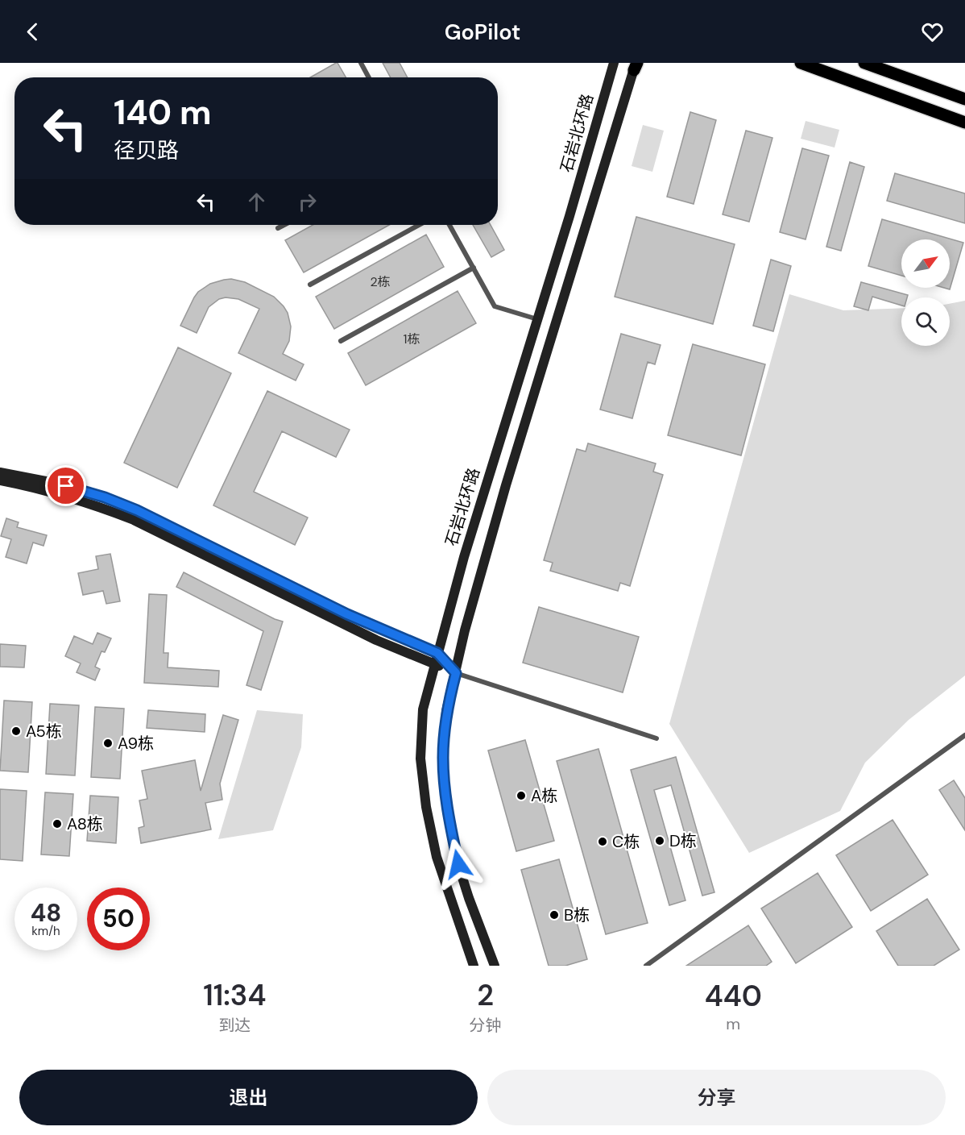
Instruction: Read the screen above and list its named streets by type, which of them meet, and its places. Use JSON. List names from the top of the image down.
{
  "streets": {
    "main road": ["石岩北环路"]
  },
  "places": [
    "A5栋",
    "A9栋",
    "A栋",
    "A8栋",
    "D栋",
    "C栋",
    "B栋"
  ],
  "house_numbers": ["2栋", "1栋"],
  "north": "top right",
  "page": {
    "header": "GoPilot",
    "turn": ["140 m", "径贝路"],
    "speed": "48 km/h",
    "limit": "50",
    "eta": [
      "11:34",
      "到达",
      "2",
      "分钟",
      "440",
      "m"
    ],
    "buttons": ["退出", "分享"]
  }
}
